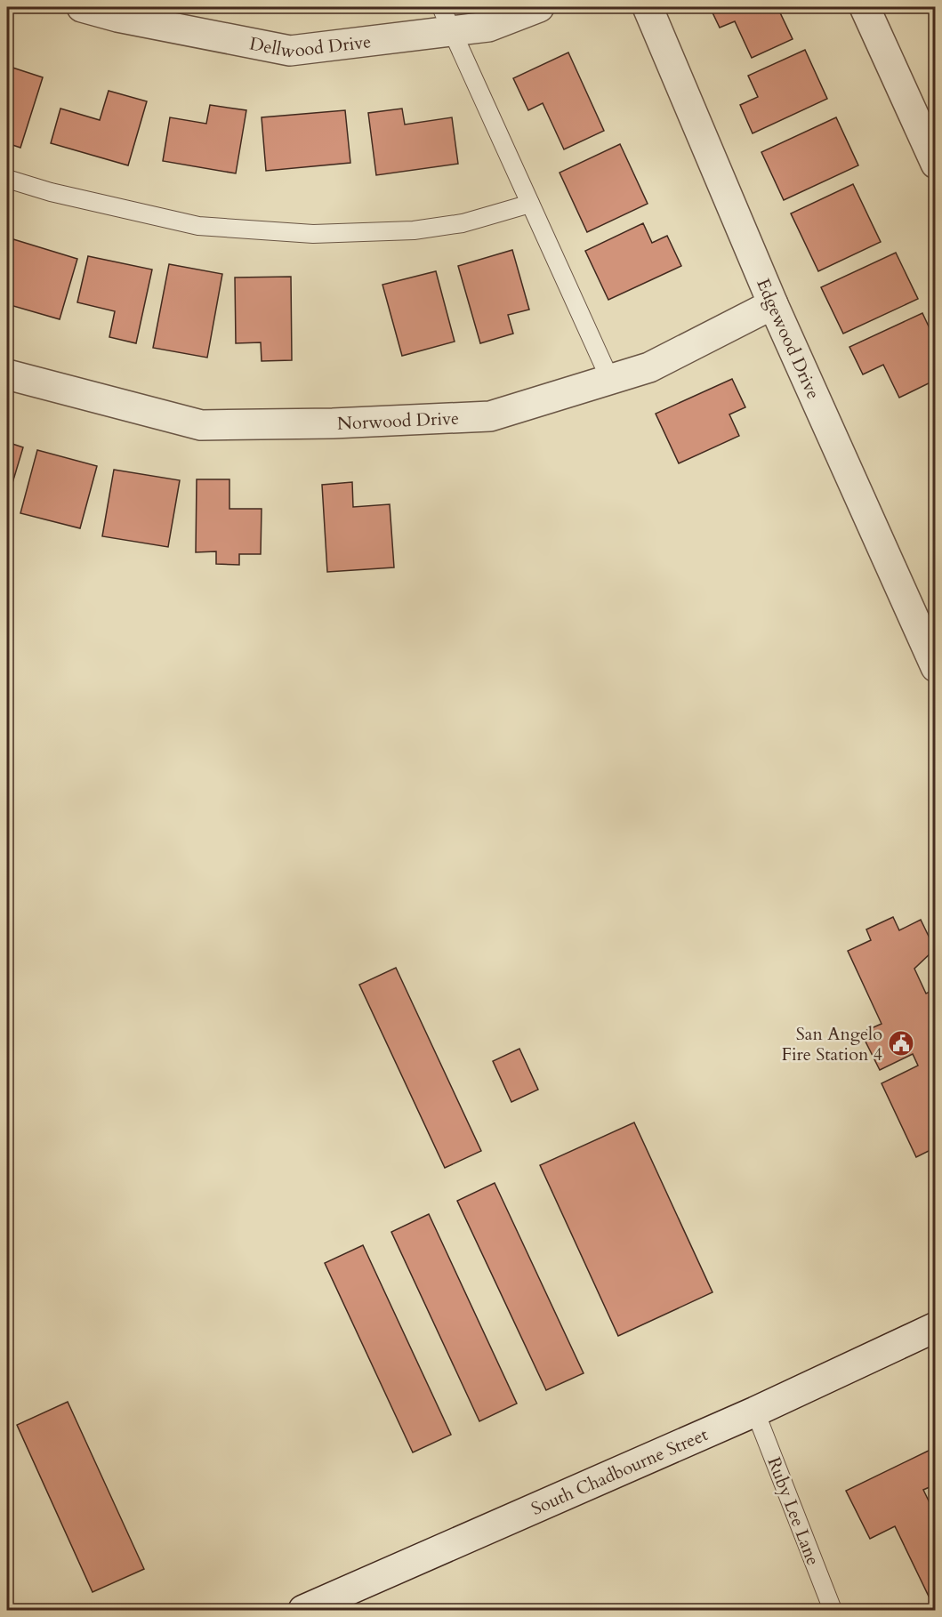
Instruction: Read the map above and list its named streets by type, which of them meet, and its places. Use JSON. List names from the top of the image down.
{
  "streets": {
    "street": [
      "Dellwood Drive",
      "Edgewood Drive",
      "Norwood Drive",
      "South Chadbourne Street"
    ],
    "lane": ["Ruby Lee Lane"]
  },
  "crossings": [
    ["Edgewood Drive", "Norwood Drive"],
    ["South Chadbourne Street", "Ruby Lee Lane"]
  ],
  "places": {
    "public building": ["San Angelo Fire Station 4"]
  }
}
